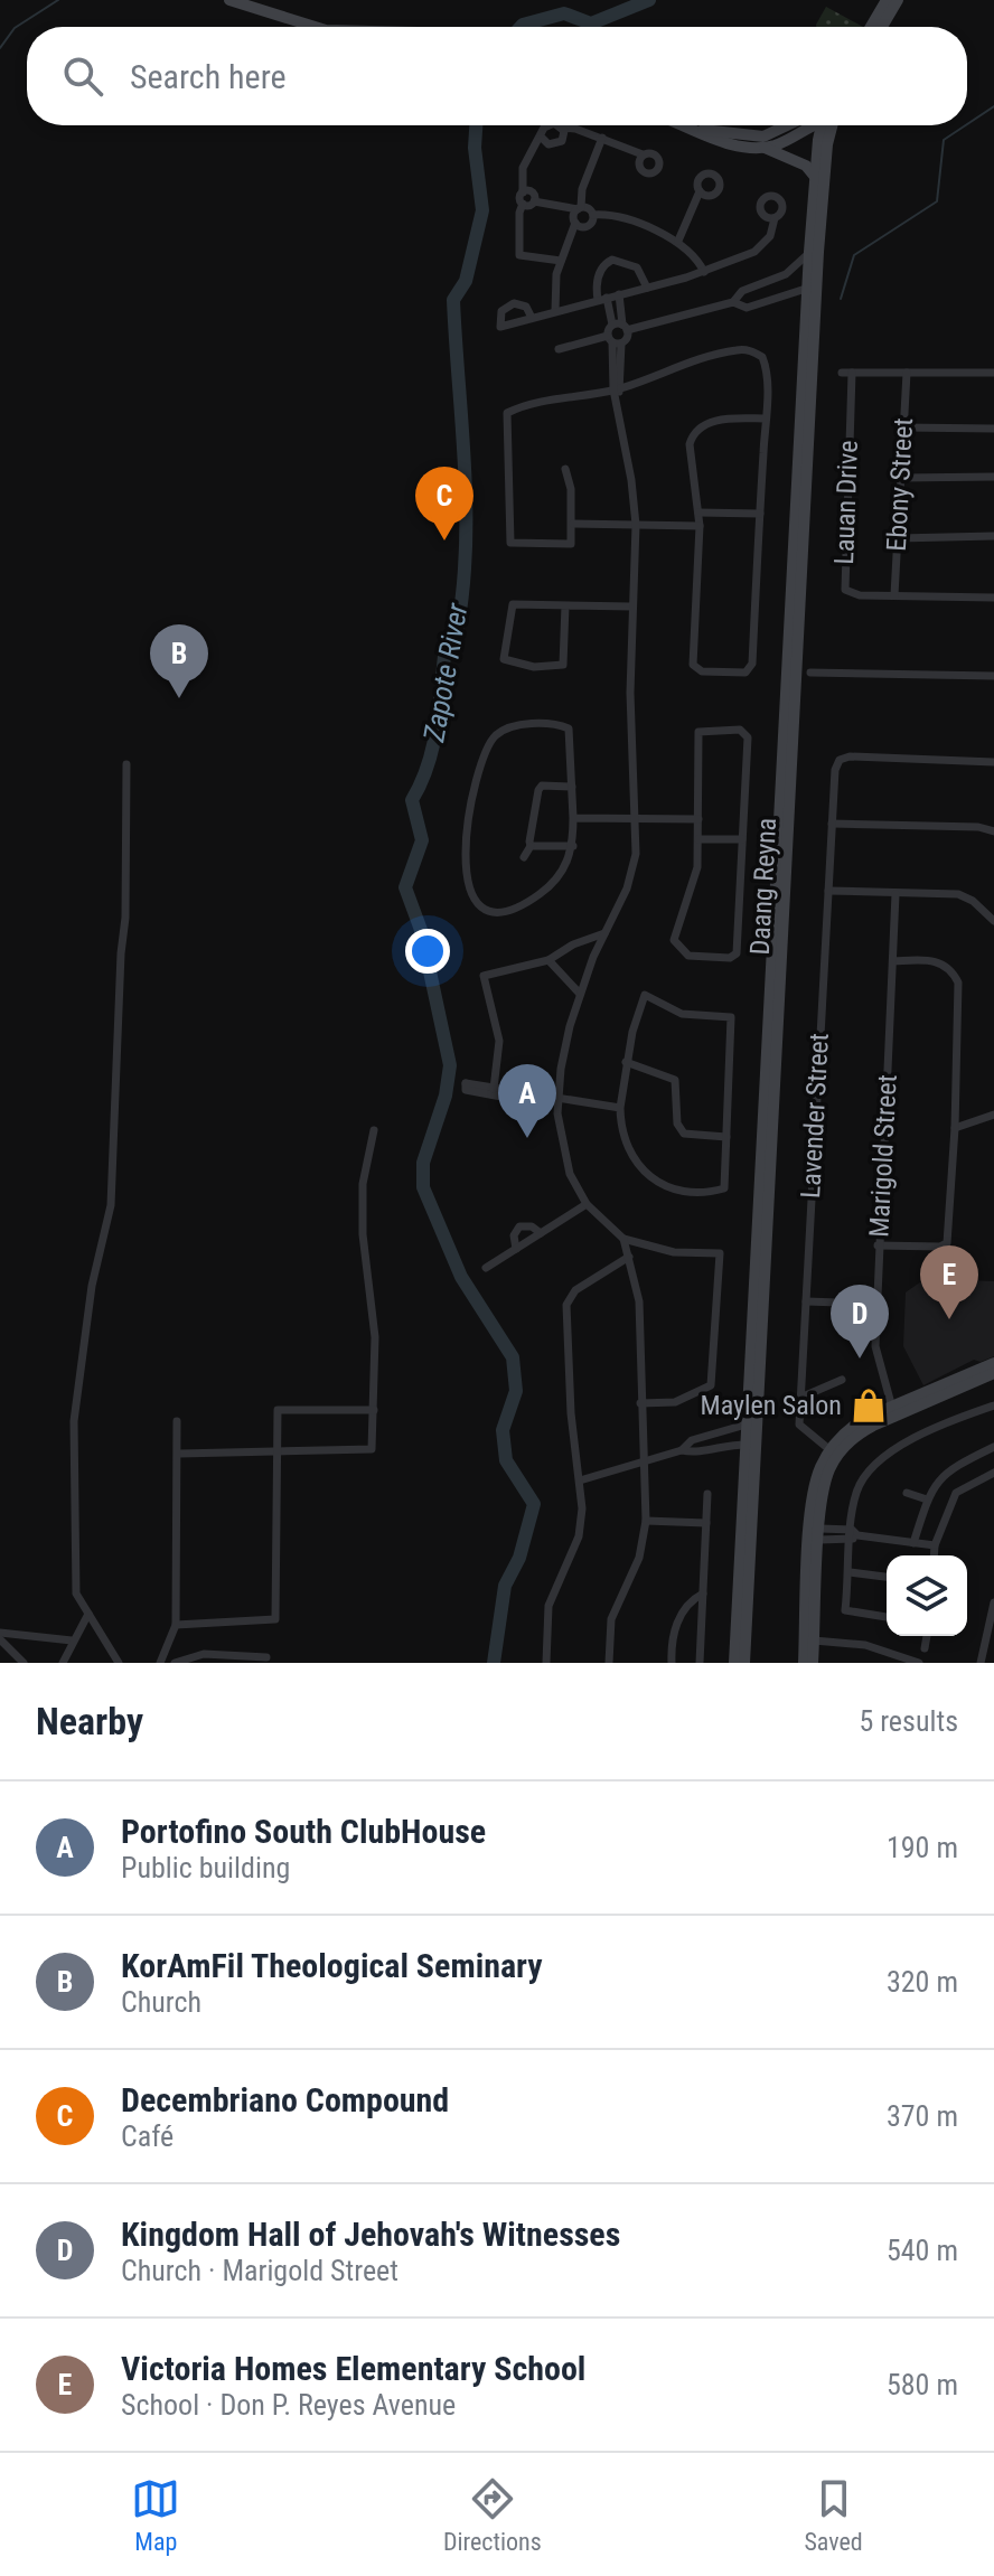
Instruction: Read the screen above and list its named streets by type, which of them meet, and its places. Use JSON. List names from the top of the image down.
{
  "streets": {
    "main road": ["Daang Reyna"],
    "street": [
      "Ebony Street",
      "Lauan Drive",
      "Lavender Street",
      "Marigold Street"
    ]
  },
  "crossings": [
    ["Ebony Street", "Lauan Drive"]
  ],
  "water": ["Zapote River"],
  "places": {
    "shop": ["Maylen Salon"]
  },
  "page": {
    "search": "Search here",
    "pins": [
      "C",
      "B",
      "A",
      "E",
      "D"
    ],
    "heading": ["Nearby", "5 results"],
    "list": [
      {
        "mark": "A",
        "name": "Portofino South ClubHouse",
        "note": "Public building",
        "value": "190 m"
      },
      {
        "mark": "B",
        "name": "KorAmFil Theological Seminary",
        "note": "Church",
        "value": "320 m"
      },
      {
        "mark": "C",
        "name": "Decembriano Compound",
        "note": "Café",
        "value": "370 m"
      },
      {
        "mark": "D",
        "name": "Kingdom Hall of Jehovah's Witnesses",
        "note": "Church · Marigold Street",
        "value": "540 m"
      },
      {
        "mark": "E",
        "name": "Victoria Homes Elementary School",
        "note": "School · Don P. Reyes Avenue",
        "value": "580 m"
      }
    ],
    "nav": ["Map", "Directions", "Saved"]
  }
}
